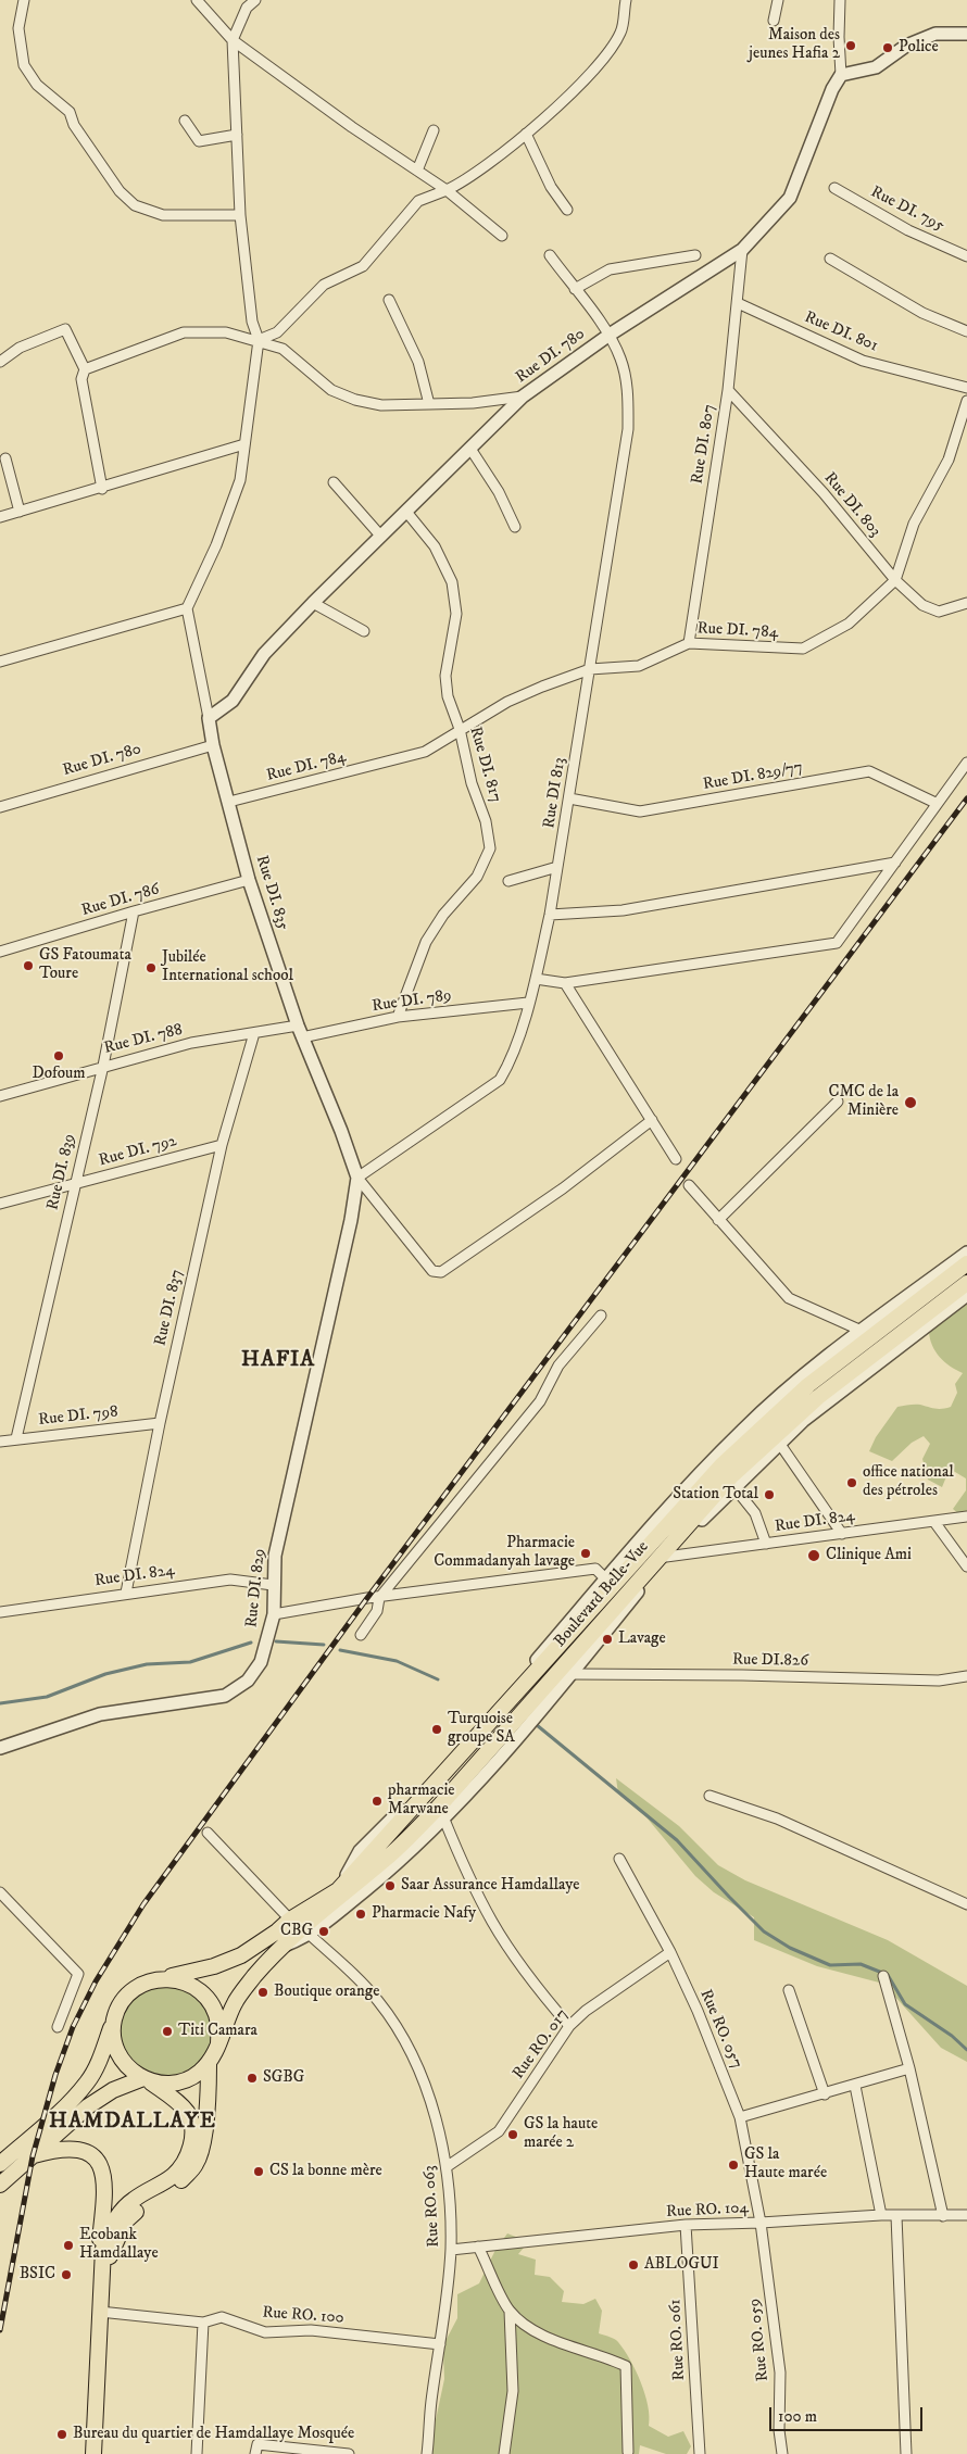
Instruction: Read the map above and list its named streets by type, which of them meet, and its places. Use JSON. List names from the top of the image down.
{
  "streets": {
    "main road": ["Boulevard Belle-Vue"],
    "street": [
      "Rue DI. 795",
      "Rue DI. 801",
      "Rue DI. 780",
      "Rue DI. 807",
      "Rue DI. 803",
      "Rue DI. 784",
      "Rue DI. 817",
      "Rue DI. 829/77",
      "Rue DI 813",
      "Rue DI. 835",
      "Rue DI. 786",
      "Rue DI. 789",
      "Rue DI. 788",
      "Rue DI. 792",
      "Rue DI. 839",
      "Rue DI. 837",
      "Rue DI. 798",
      "Rue DI. 824",
      "Rue DI. 829",
      "Rue DI.826",
      "Rue RO. 057",
      "Rue RO. 017",
      "Rue RO. 063",
      "Rue RO. 104",
      "Rue RO. 100",
      "Rue RO. 061",
      "Rue RO. 059"
    ]
  },
  "crossings": [
    ["Rue DI. 801", "Rue DI. 807"],
    ["Rue DI. 780", "Rue DI. 807"],
    ["Rue DI. 780", "Rue DI. 817"],
    ["Rue DI. 780", "Rue DI 813"],
    ["Rue DI. 780", "Rue DI. 835"],
    ["Rue DI. 807", "Rue DI. 803"],
    ["Rue DI. 807", "Rue DI. 784"],
    ["Rue DI. 803", "Rue DI. 784"],
    ["Rue DI. 784", "Rue DI. 817"],
    ["Rue DI. 784", "Rue DI 813"],
    ["Rue DI. 784", "Rue DI. 835"],
    ["Rue DI. 817", "Rue DI. 789"],
    ["Rue DI. 829/77", "Rue DI 813"],
    ["Rue DI 813", "Rue DI. 835"],
    ["Rue DI 813", "Rue DI. 789"],
    ["Rue DI 813", "Rue DI. 829"],
    ["Rue DI. 835", "Rue DI. 786"],
    ["Rue DI. 835", "Rue DI. 789"],
    ["Rue DI. 835", "Rue DI. 788"],
    ["Rue DI. 835", "Rue DI. 829"],
    ["Rue DI. 786", "Rue DI. 839"],
    ["Rue DI. 789", "Rue DI. 788"],
    ["Rue DI. 788", "Rue DI. 839"],
    ["Rue DI. 788", "Rue DI. 837"],
    ["Rue DI. 792", "Rue DI. 839"],
    ["Rue DI. 792", "Rue DI. 837"],
    ["Rue DI. 839", "Rue DI. 798"],
    ["Rue DI. 837", "Rue DI. 798"],
    ["Rue DI. 837", "Rue DI. 824"],
    ["Rue DI. 824", "Rue DI. 829"],
    ["Rue DI. 824", "Boulevard Belle-Vue"],
    ["Boulevard Belle-Vue", "Rue DI.826"],
    ["Boulevard Belle-Vue", "Rue RO. 063"],
    ["Rue RO. 057", "Rue RO. 017"],
    ["Rue RO. 057", "Rue RO. 104"],
    ["Rue RO. 057", "Rue RO. 059"],
    ["Rue RO. 017", "Rue RO. 063"],
    ["Rue RO. 063", "Rue RO. 104"],
    ["Rue RO. 063", "Rue RO. 100"],
    ["Rue RO. 104", "Rue RO. 061"],
    ["Rue RO. 104", "Rue RO. 059"]
  ],
  "districts": ["HAFIA", "HAMDALLAYE"],
  "places": [
    "Maison des jeunes Hafia 2",
    "Police",
    "GS Fatoumata Toure",
    "Jubilée International school",
    "Dofoum",
    "CMC de la Minière",
    "office national des pétroles",
    "Station Total",
    "Pharmacie Commadanyah lavage",
    "Clinique Ami",
    "Lavage",
    "Turquoise groupe SA",
    "pharmacie Marwane",
    "Saar Assurance Hamdallaye",
    "Pharmacie Nafy",
    "CBG",
    "Boutique orange",
    "Titi Camara",
    "SGBG",
    "GS la haute marée 2",
    "GS la Haute marée",
    "CS la bonne mère",
    "Ecobank Hamdallaye",
    "ABLOGUI",
    "BSIC",
    "Bureau du quartier de Hamdallaye Mosquée"
  ],
  "scale_bar": "100 m"
}
